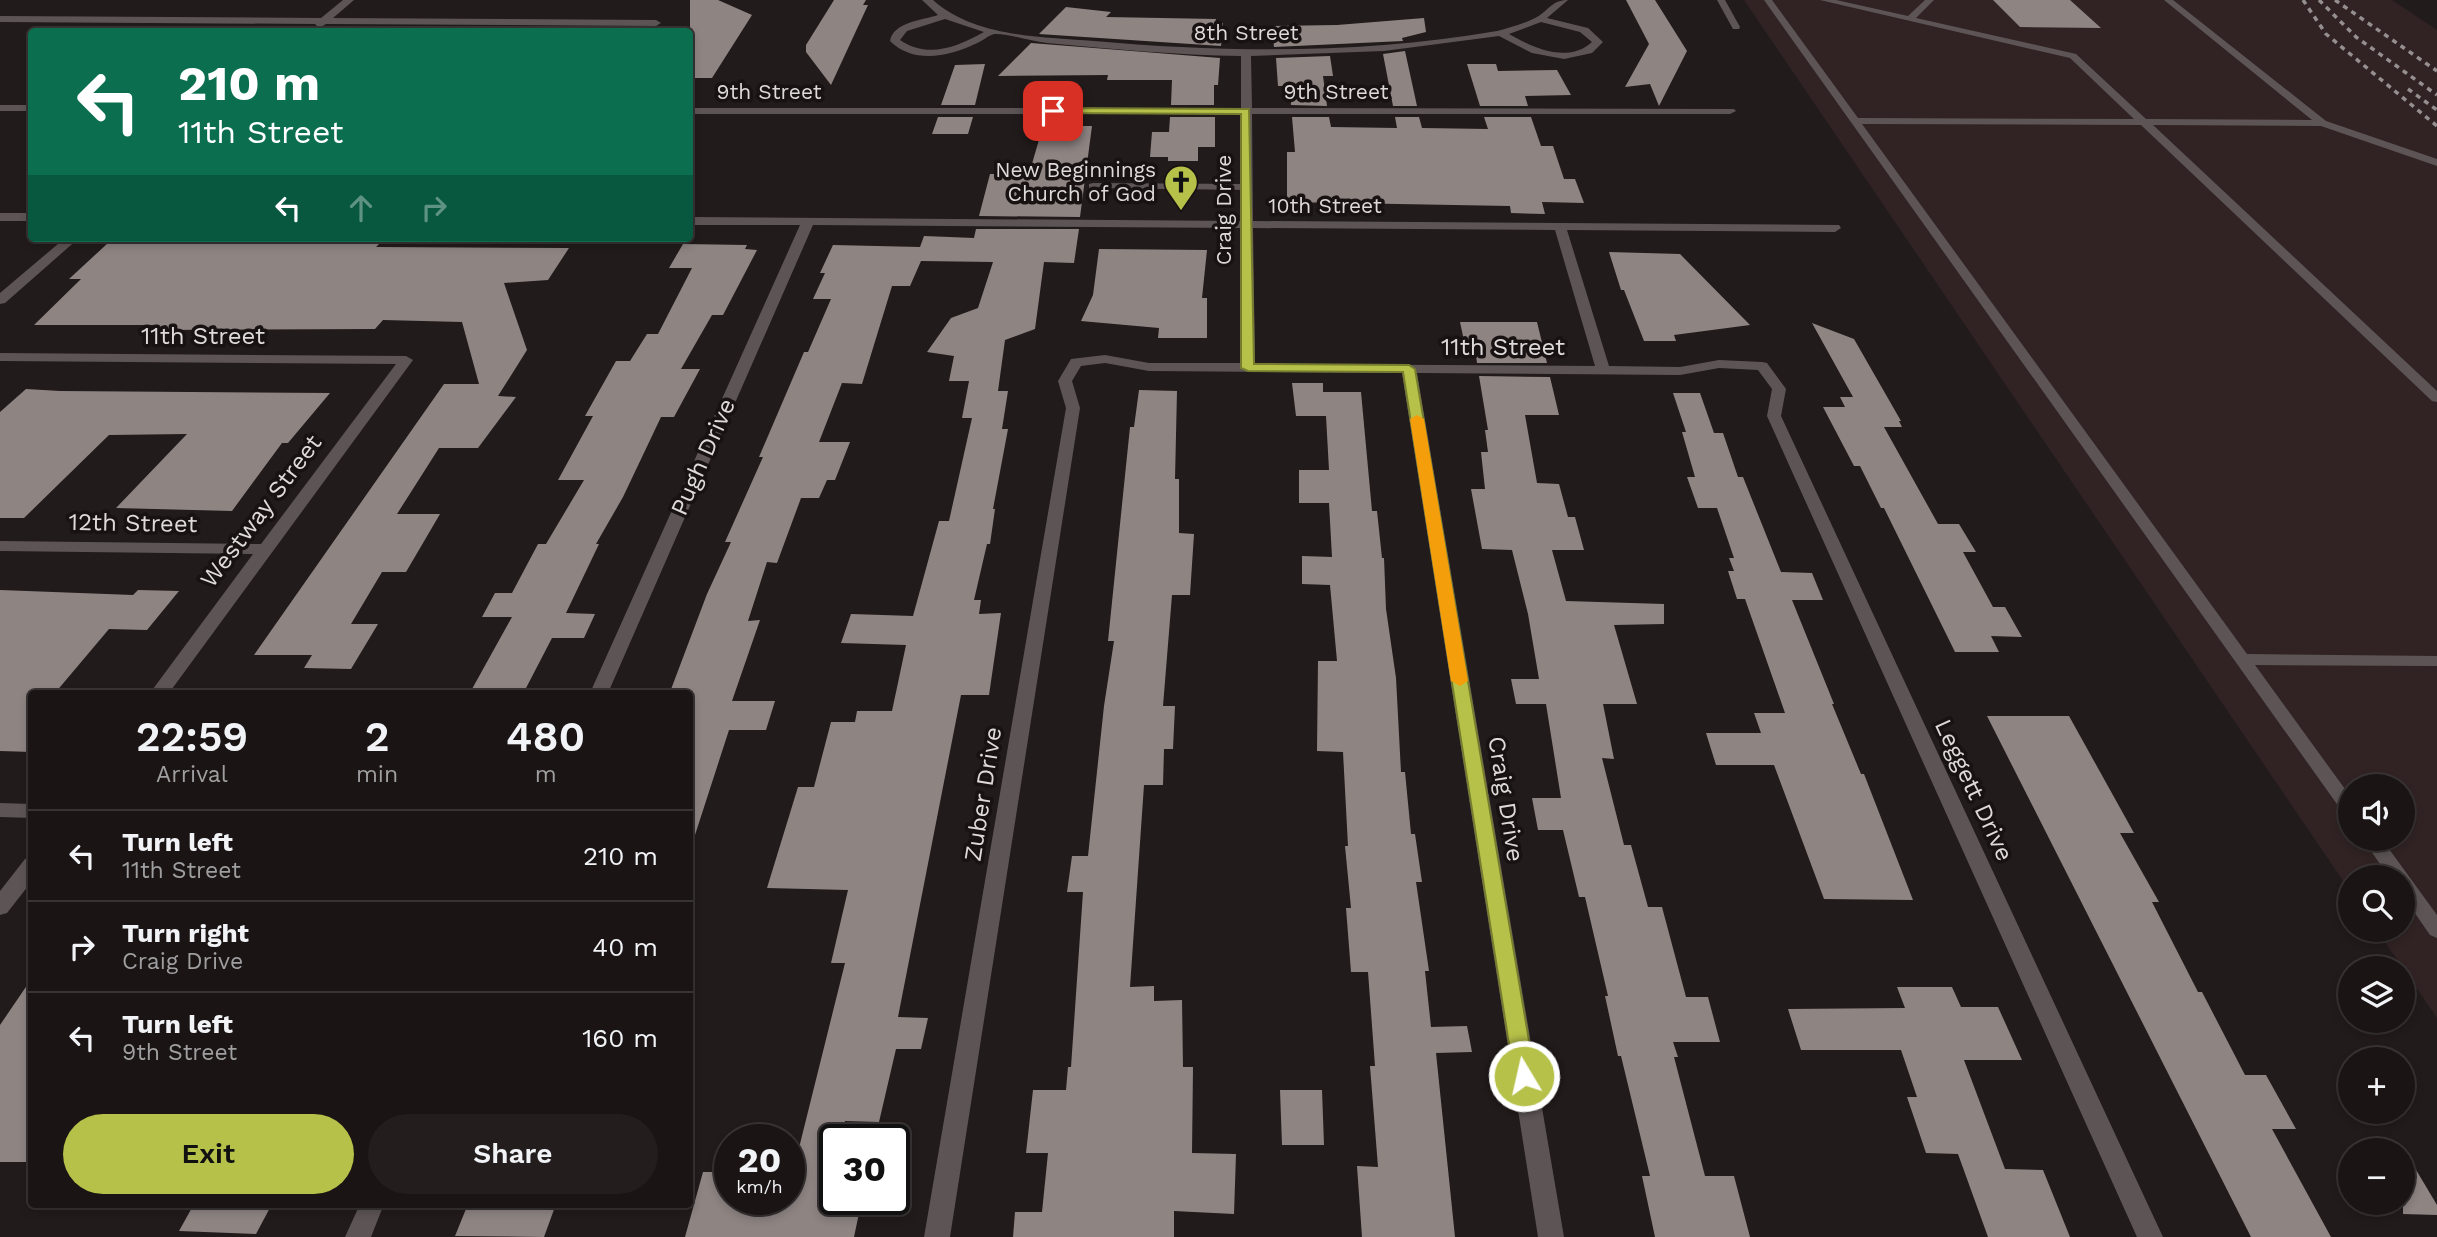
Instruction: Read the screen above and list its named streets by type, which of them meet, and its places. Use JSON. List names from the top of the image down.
{
  "streets": {
    "street": [
      "8th Street",
      "9th Street",
      "10th Street",
      "Craig Drive",
      "11th Street",
      "Pugh Drive",
      "Westway Street",
      "12th Street",
      "Leggett Drive",
      "Zuber Drive"
    ]
  },
  "crossings": [
    ["8th Street", "Craig Drive"],
    ["9th Street", "Craig Drive"],
    ["10th Street", "Craig Drive"],
    ["10th Street", "Pugh Drive"],
    ["Craig Drive", "11th Street"],
    ["11th Street", "Westway Street"],
    ["11th Street", "Leggett Drive"],
    ["11th Street", "Zuber Drive"],
    ["Westway Street", "12th Street"]
  ],
  "places": {
    "church": ["New Beginnings Church of God"]
  },
  "page": {
    "turn": ["210 m", "11th Street"],
    "eta": [
      "22:59",
      "Arrival",
      "2",
      "min",
      "480",
      "m"
    ],
    "map_buttons": ["+", "−"],
    "list": [
      {
        "name": "Turn left",
        "note": "11th Street",
        "value": "210 m"
      },
      {
        "name": "Turn right",
        "note": "Craig Drive",
        "value": "40 m"
      },
      {
        "name": "Turn left",
        "note": "9th Street",
        "value": "160 m"
      }
    ],
    "buttons": ["Exit", "Share"],
    "speed": "20 km/h",
    "limit": "30"
  }
}
